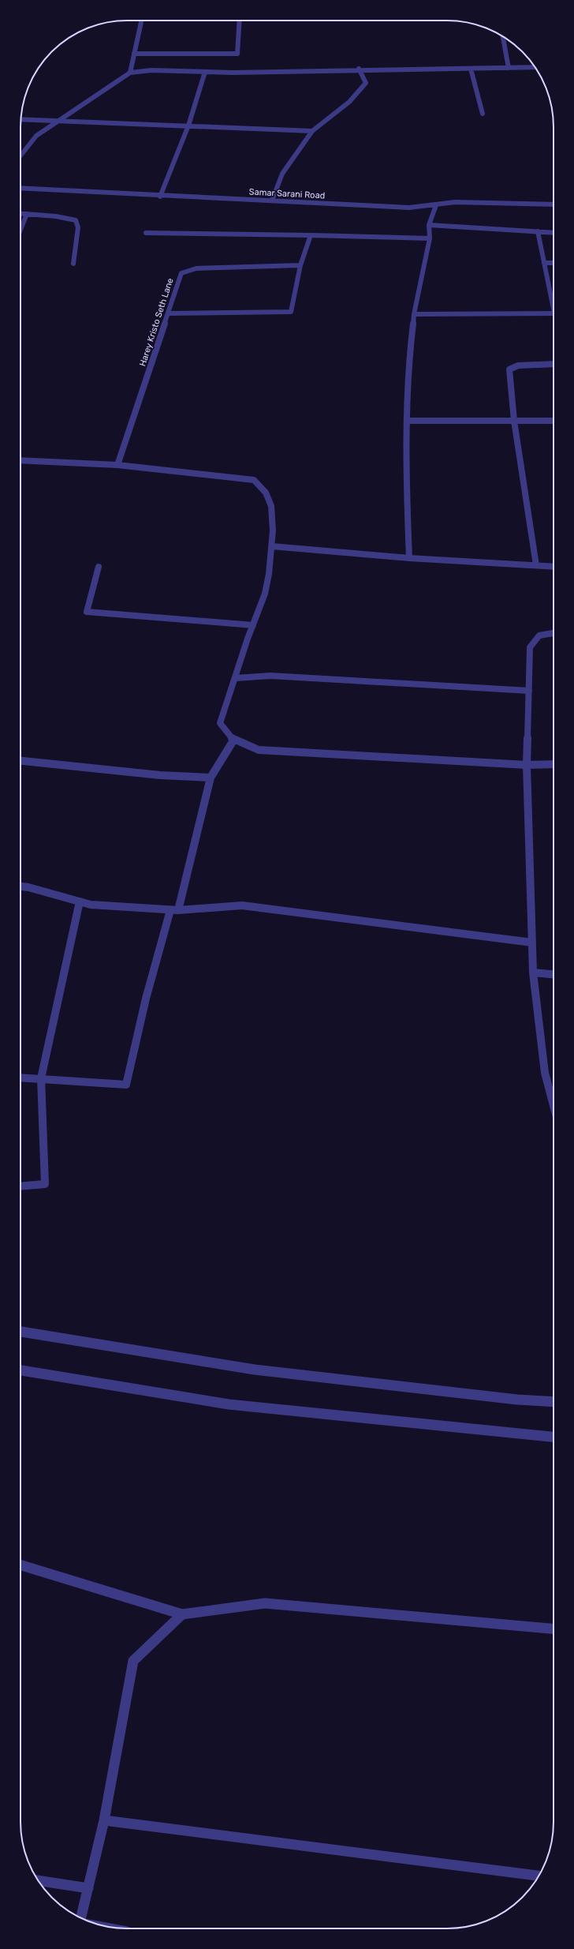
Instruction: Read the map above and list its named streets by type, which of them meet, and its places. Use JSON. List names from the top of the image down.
{
  "streets": {
    "street": ["Samar Sarani Road", "Harey Kristo Seth Lane"]
  }
}
